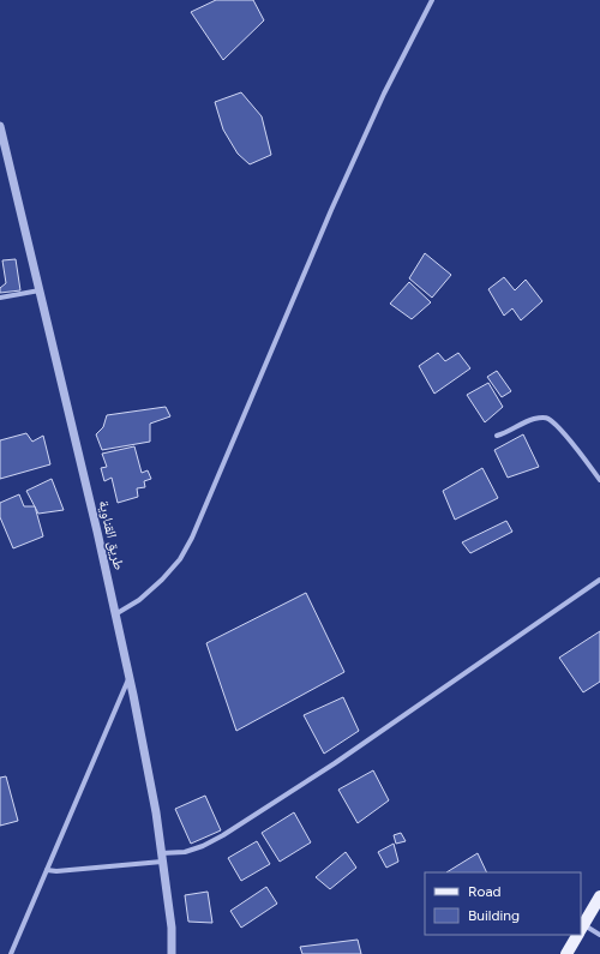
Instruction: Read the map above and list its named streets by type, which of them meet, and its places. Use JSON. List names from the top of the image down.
{
  "streets": {
    "street": ["طريق القناوية"]
  },
  "legend": ["Road", "Building"]
}
